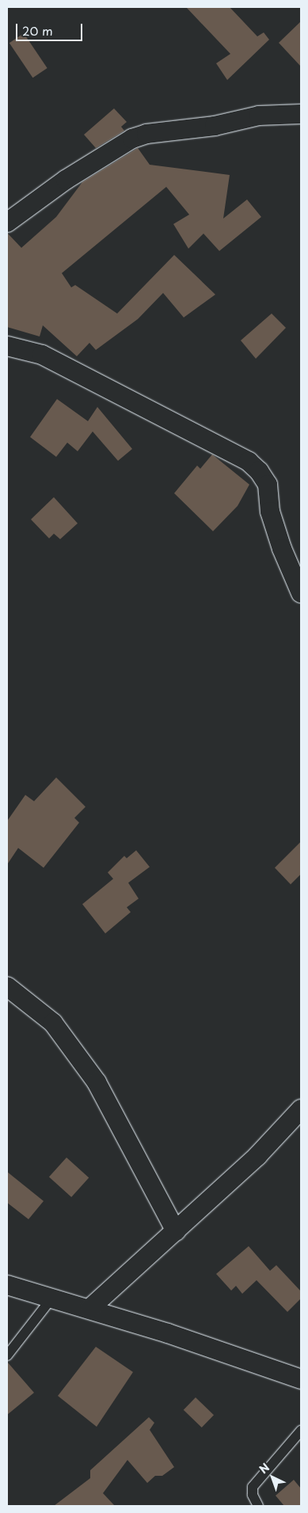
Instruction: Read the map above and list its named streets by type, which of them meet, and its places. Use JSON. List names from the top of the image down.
{
  "scale_bar": "20 m",
  "north": "top left"
}
